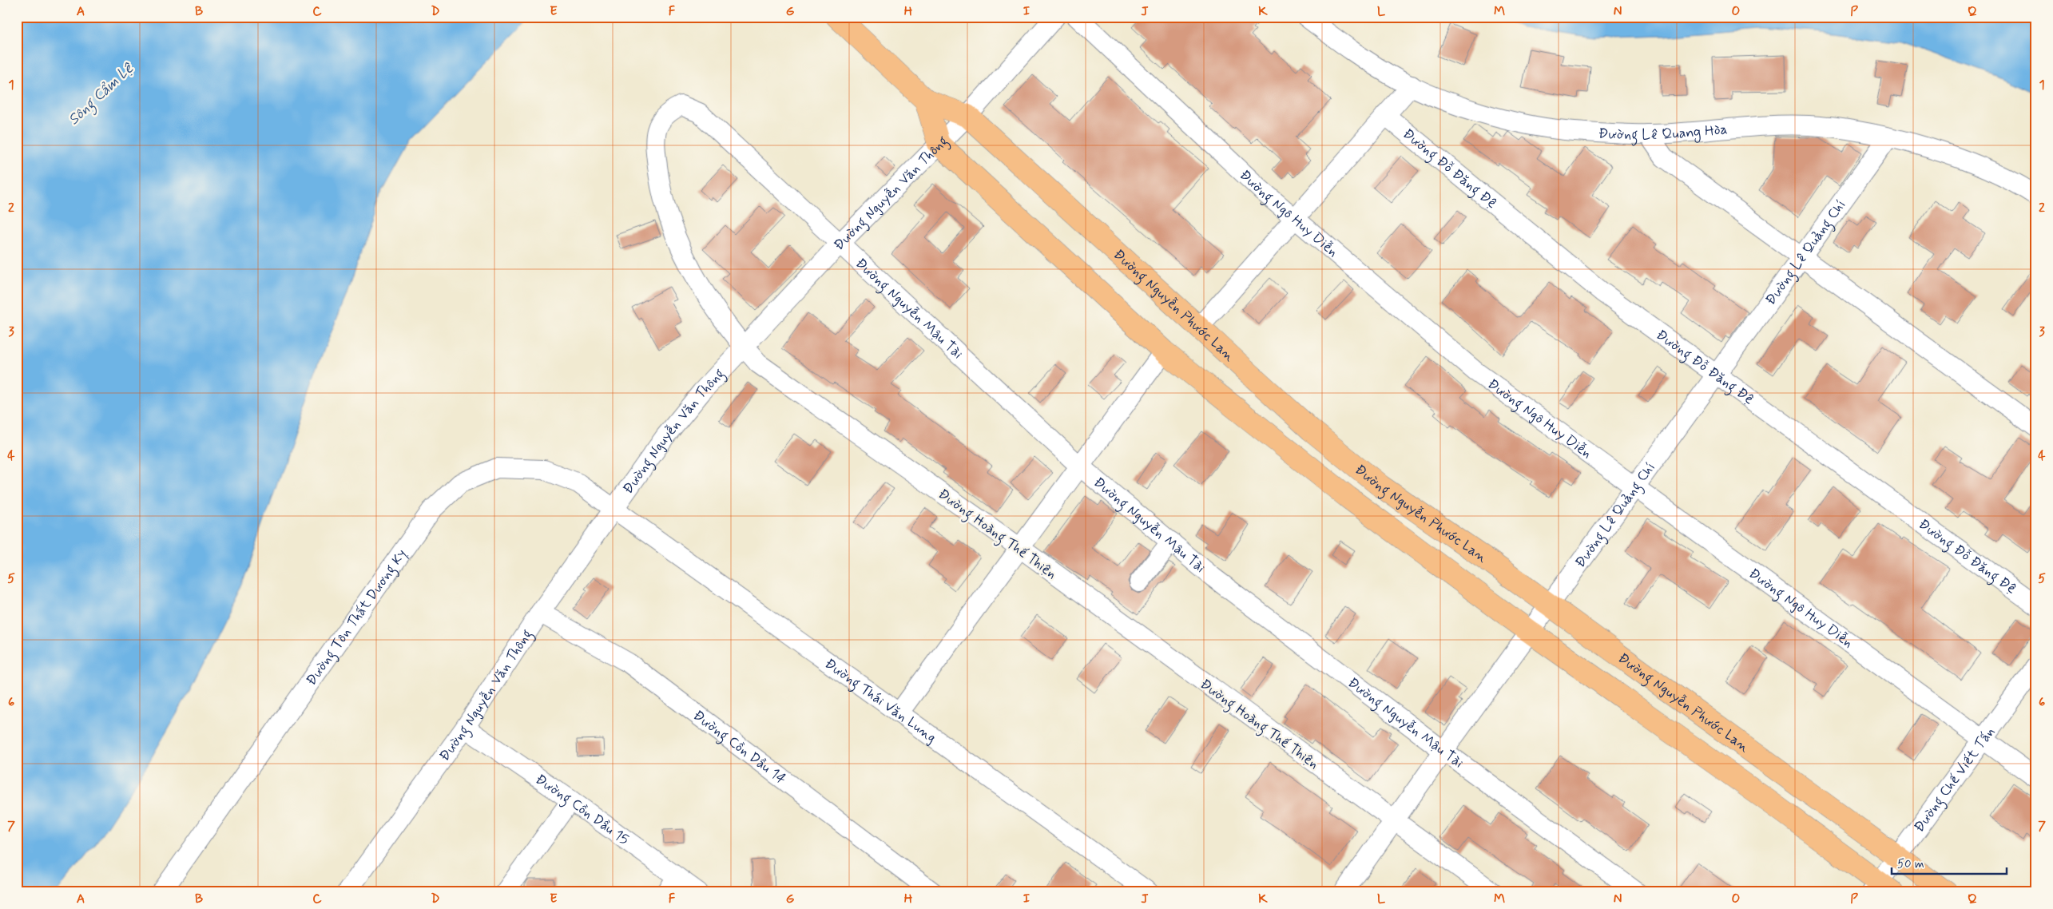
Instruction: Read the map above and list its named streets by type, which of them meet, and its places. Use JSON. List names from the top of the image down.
{
  "streets": {
    "main road": ["Đường Nguyễn Phước Lan"],
    "street": [
      "Đường Lê Quang Hòa",
      "Đường Đỗ Đăng Đệ",
      "Đường Nguyễn Văn Thông",
      "Đường Ngô Huy Diễn",
      "Đường Lê Quảng Chí",
      "Đường Nguyễn Mậu Tài",
      "Đường Hoàng Thế Thiện",
      "Đường Tôn Thất Dương Kỵ",
      "Đường Thái Văn Lung",
      "Đường Cồn Dầu 14",
      "Đường Chế Viết Tấn",
      "Đường Cồn Dầu 15"
    ]
  },
  "crossings": [
    ["Đường Lê Quang Hòa", "Đường Lê Quảng Chí"],
    ["Đường Đỗ Đăng Đệ", "Đường Lê Quảng Chí"],
    ["Đường Nguyễn Văn Thông", "Đường Nguyễn Phước Lan"],
    ["Đường Nguyễn Văn Thông", "Đường Nguyễn Mậu Tài"],
    ["Đường Nguyễn Văn Thông", "Đường Hoàng Thế Thiện"],
    ["Đường Nguyễn Văn Thông", "Đường Tôn Thất Dương Kỵ"],
    ["Đường Nguyễn Văn Thông", "Đường Thái Văn Lung"],
    ["Đường Nguyễn Văn Thông", "Đường Cồn Dầu 14"],
    ["Đường Nguyễn Văn Thông", "Đường Cồn Dầu 15"],
    ["Đường Ngô Huy Diễn", "Đường Lê Quảng Chí"],
    ["Đường Ngô Huy Diễn", "Đường Chế Viết Tấn"],
    ["Đường Lê Quảng Chí", "Đường Nguyễn Phước Lan"],
    ["Đường Lê Quảng Chí", "Đường Nguyễn Mậu Tài"],
    ["Đường Lê Quảng Chí", "Đường Hoàng Thế Thiện"],
    ["Đường Nguyễn Phước Lan", "Đường Chế Viết Tấn"],
    ["Đường Nguyễn Mậu Tài", "Đường Hoàng Thế Thiện"],
    ["Đường Tôn Thất Dương Kỵ", "Đường Thái Văn Lung"]
  ],
  "water": ["Sông Cẩm Lệ"],
  "scale_bar": "50 m",
  "grid": {
    "columns": [
      "A",
      "B",
      "C",
      "D",
      "E",
      "F",
      "G",
      "H",
      "I",
      "J",
      "K",
      "L",
      "M",
      "N",
      "O",
      "P",
      "Q"
    ],
    "rows": [
      "1",
      "2",
      "3",
      "4",
      "5",
      "6",
      "7"
    ]
  }
}
